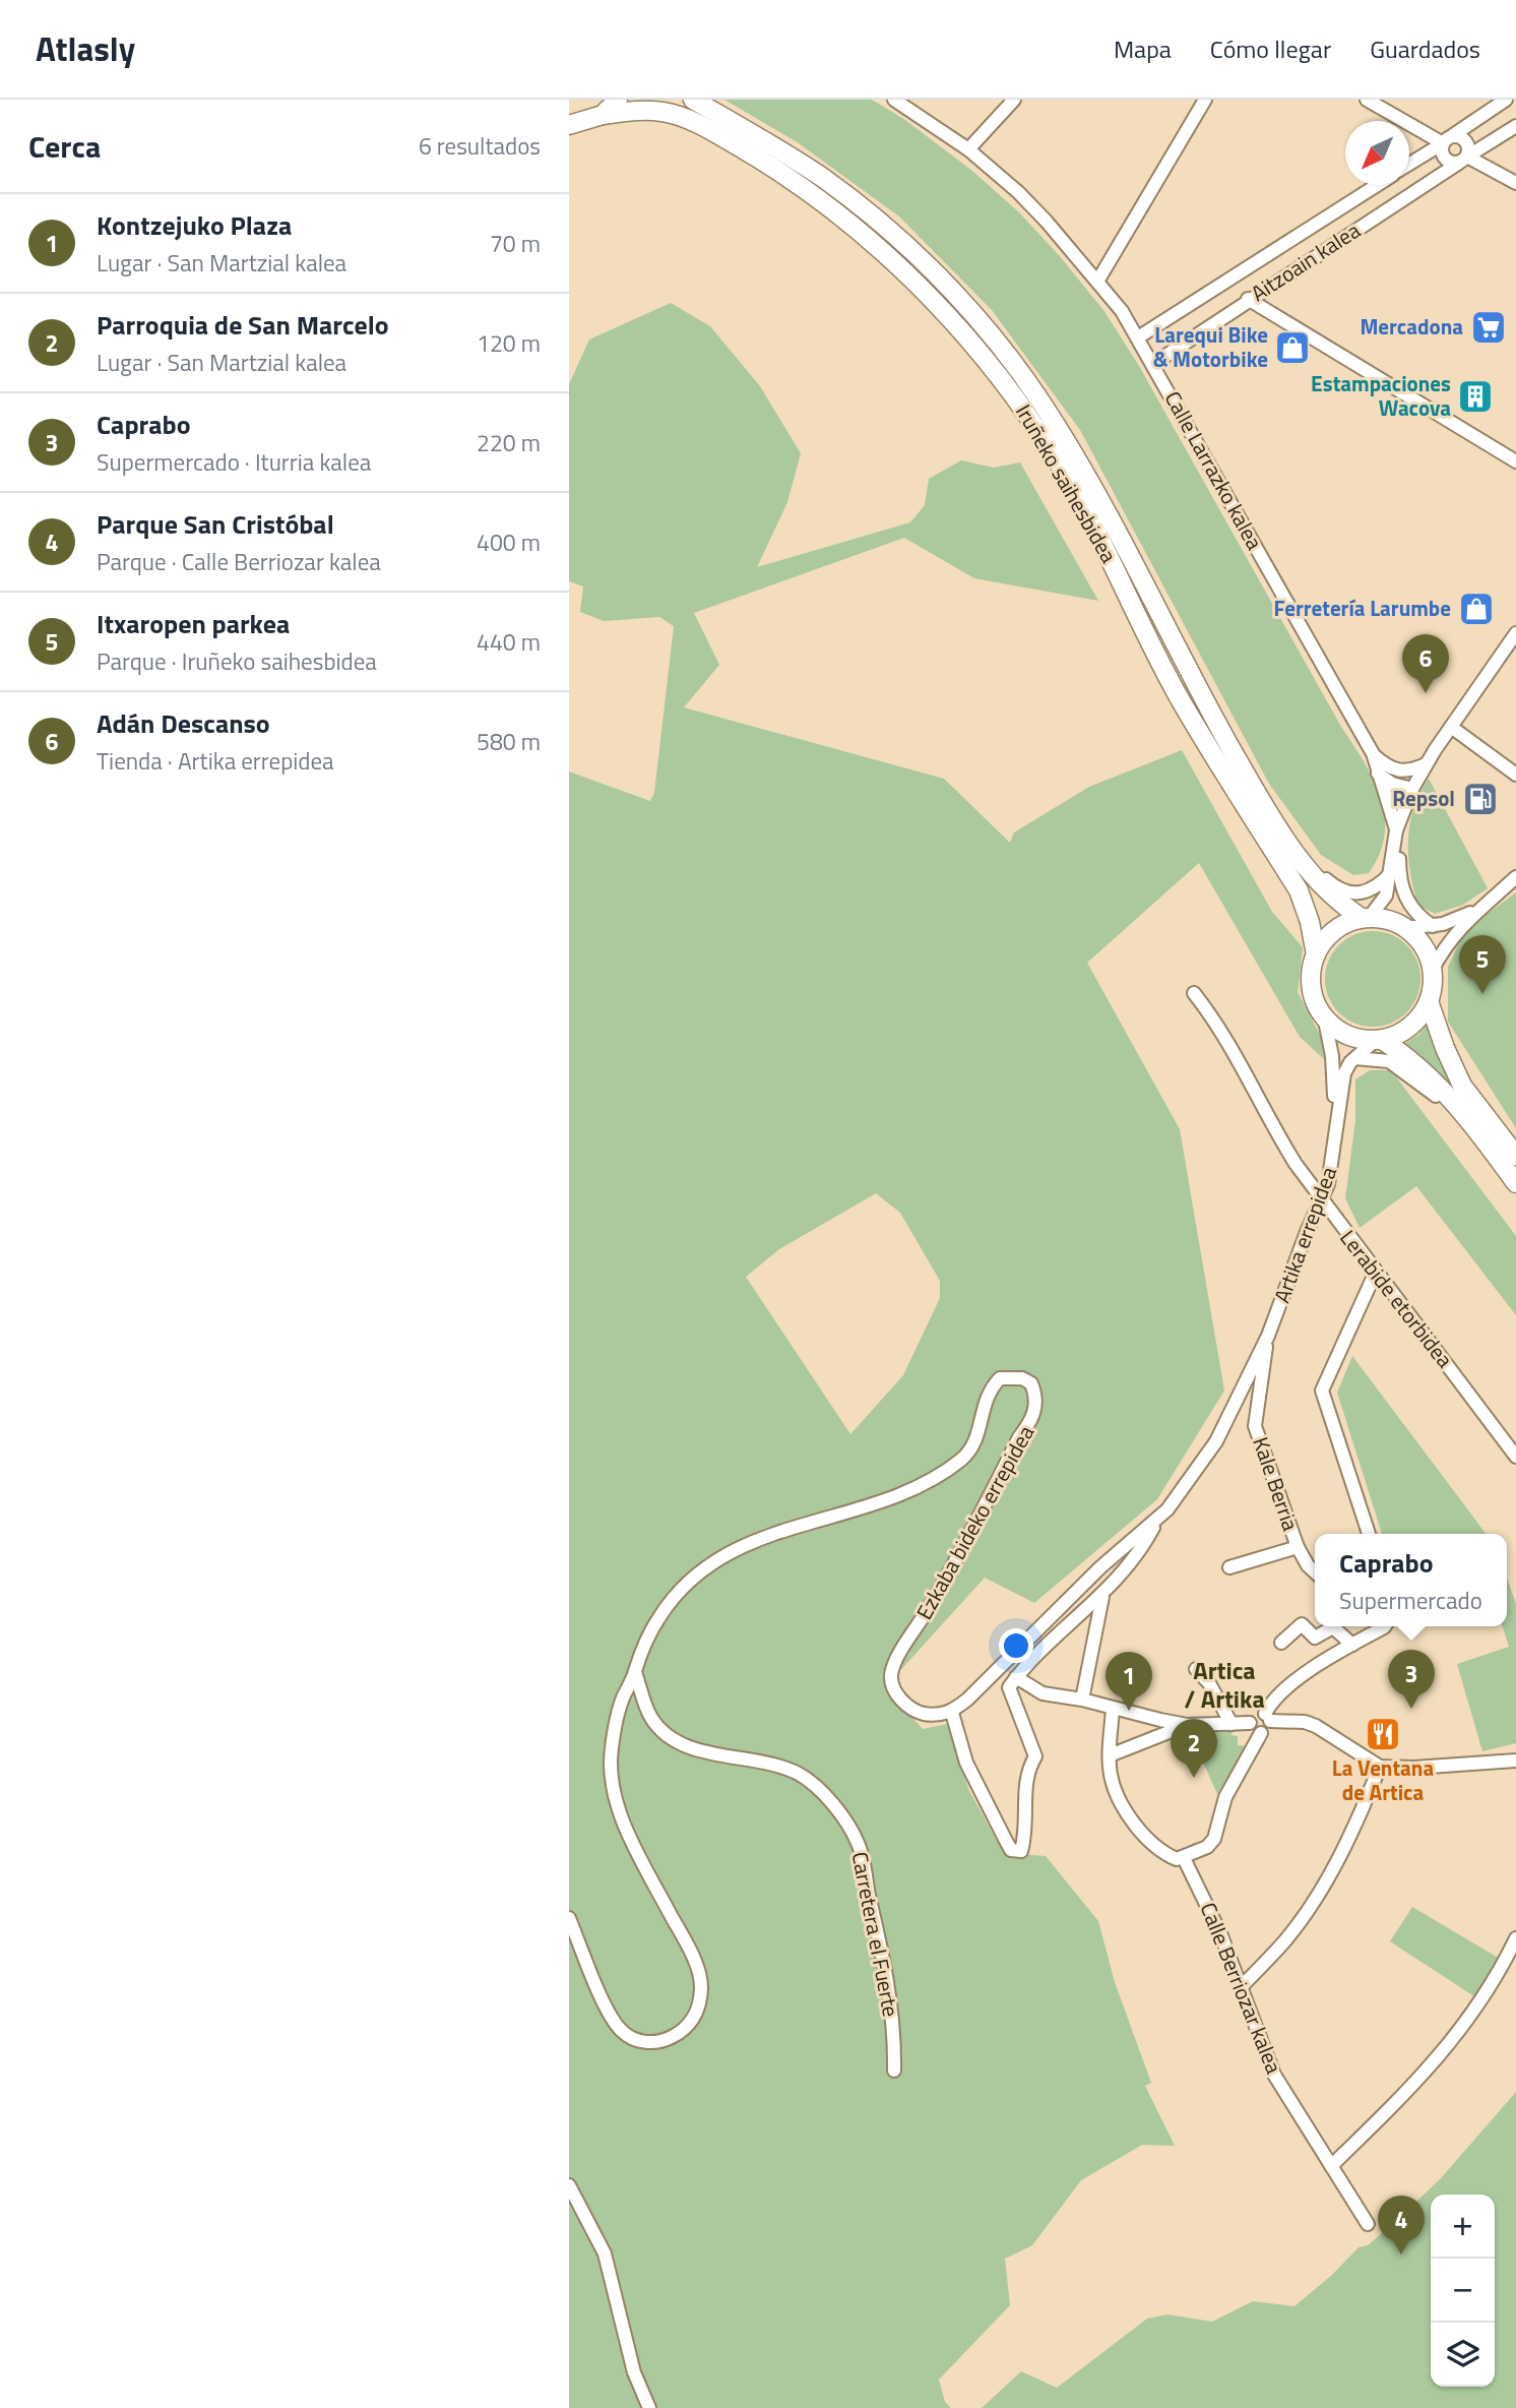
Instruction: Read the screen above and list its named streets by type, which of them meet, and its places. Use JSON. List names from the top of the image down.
{
  "streets": {
    "highway": ["Iruñeko saihesbidea"],
    "street": [
      "Aitzoain kalea",
      "Calle Larrazko kalea",
      "Artika errepidea",
      "Lerabide etorbidea",
      "Kale Berria",
      "Ezkaba bideko errepidea",
      "Carretera el Fuerte",
      "Calle Berriozar kalea"
    ]
  },
  "crossings": [
    ["Aitzoain kalea", "Calle Larrazko kalea"],
    ["Iruñeko saihesbidea", "Artika errepidea"],
    ["Artika errepidea", "Lerabide etorbidea"],
    ["Artika errepidea", "Kale Berria"],
    ["Ezkaba bideko errepidea", "Carretera el Fuerte"]
  ],
  "districts": ["Artica / Artika"],
  "places": {
    "supermarket": ["Mercadona"],
    "shop": ["Larequi Bike & Motorbike", "Ferretería Larumbe"],
    "building": ["Estampaciones Wacova"],
    "fuel station": ["Repsol"],
    "restaurant": ["La Ventana de Artica"]
  },
  "north": "bottom left",
  "page": {
    "header": "Atlasly",
    "nav": ["Mapa", "Cómo llegar", "Guardados"],
    "heading": ["Cerca", "6 resultados"],
    "list": [
      {
        "mark": "1",
        "name": "Kontzejuko Plaza",
        "note": "Lugar · San Martzial kalea",
        "value": "70 m"
      },
      {
        "mark": "2",
        "name": "Parroquia de San Marcelo",
        "note": "Lugar · San Martzial kalea",
        "value": "120 m"
      },
      {
        "mark": "3",
        "name": "Caprabo",
        "note": "Supermercado · Iturria kalea",
        "value": "220 m"
      },
      {
        "mark": "4",
        "name": "Parque San Cristóbal",
        "note": "Parque · Calle Berriozar kalea",
        "value": "400 m"
      },
      {
        "mark": "5",
        "name": "Itxaropen parkea",
        "note": "Parque · Iruñeko saihesbidea",
        "value": "440 m"
      },
      {
        "mark": "6",
        "name": "Adán Descanso",
        "note": "Tienda · Artika errepidea",
        "value": "580 m"
      }
    ],
    "pins": [
      "6",
      "5",
      "3",
      "1",
      "2",
      "4"
    ],
    "popup": ["Caprabo", "Supermercado"],
    "map_buttons": ["+", "−"]
  }
}
